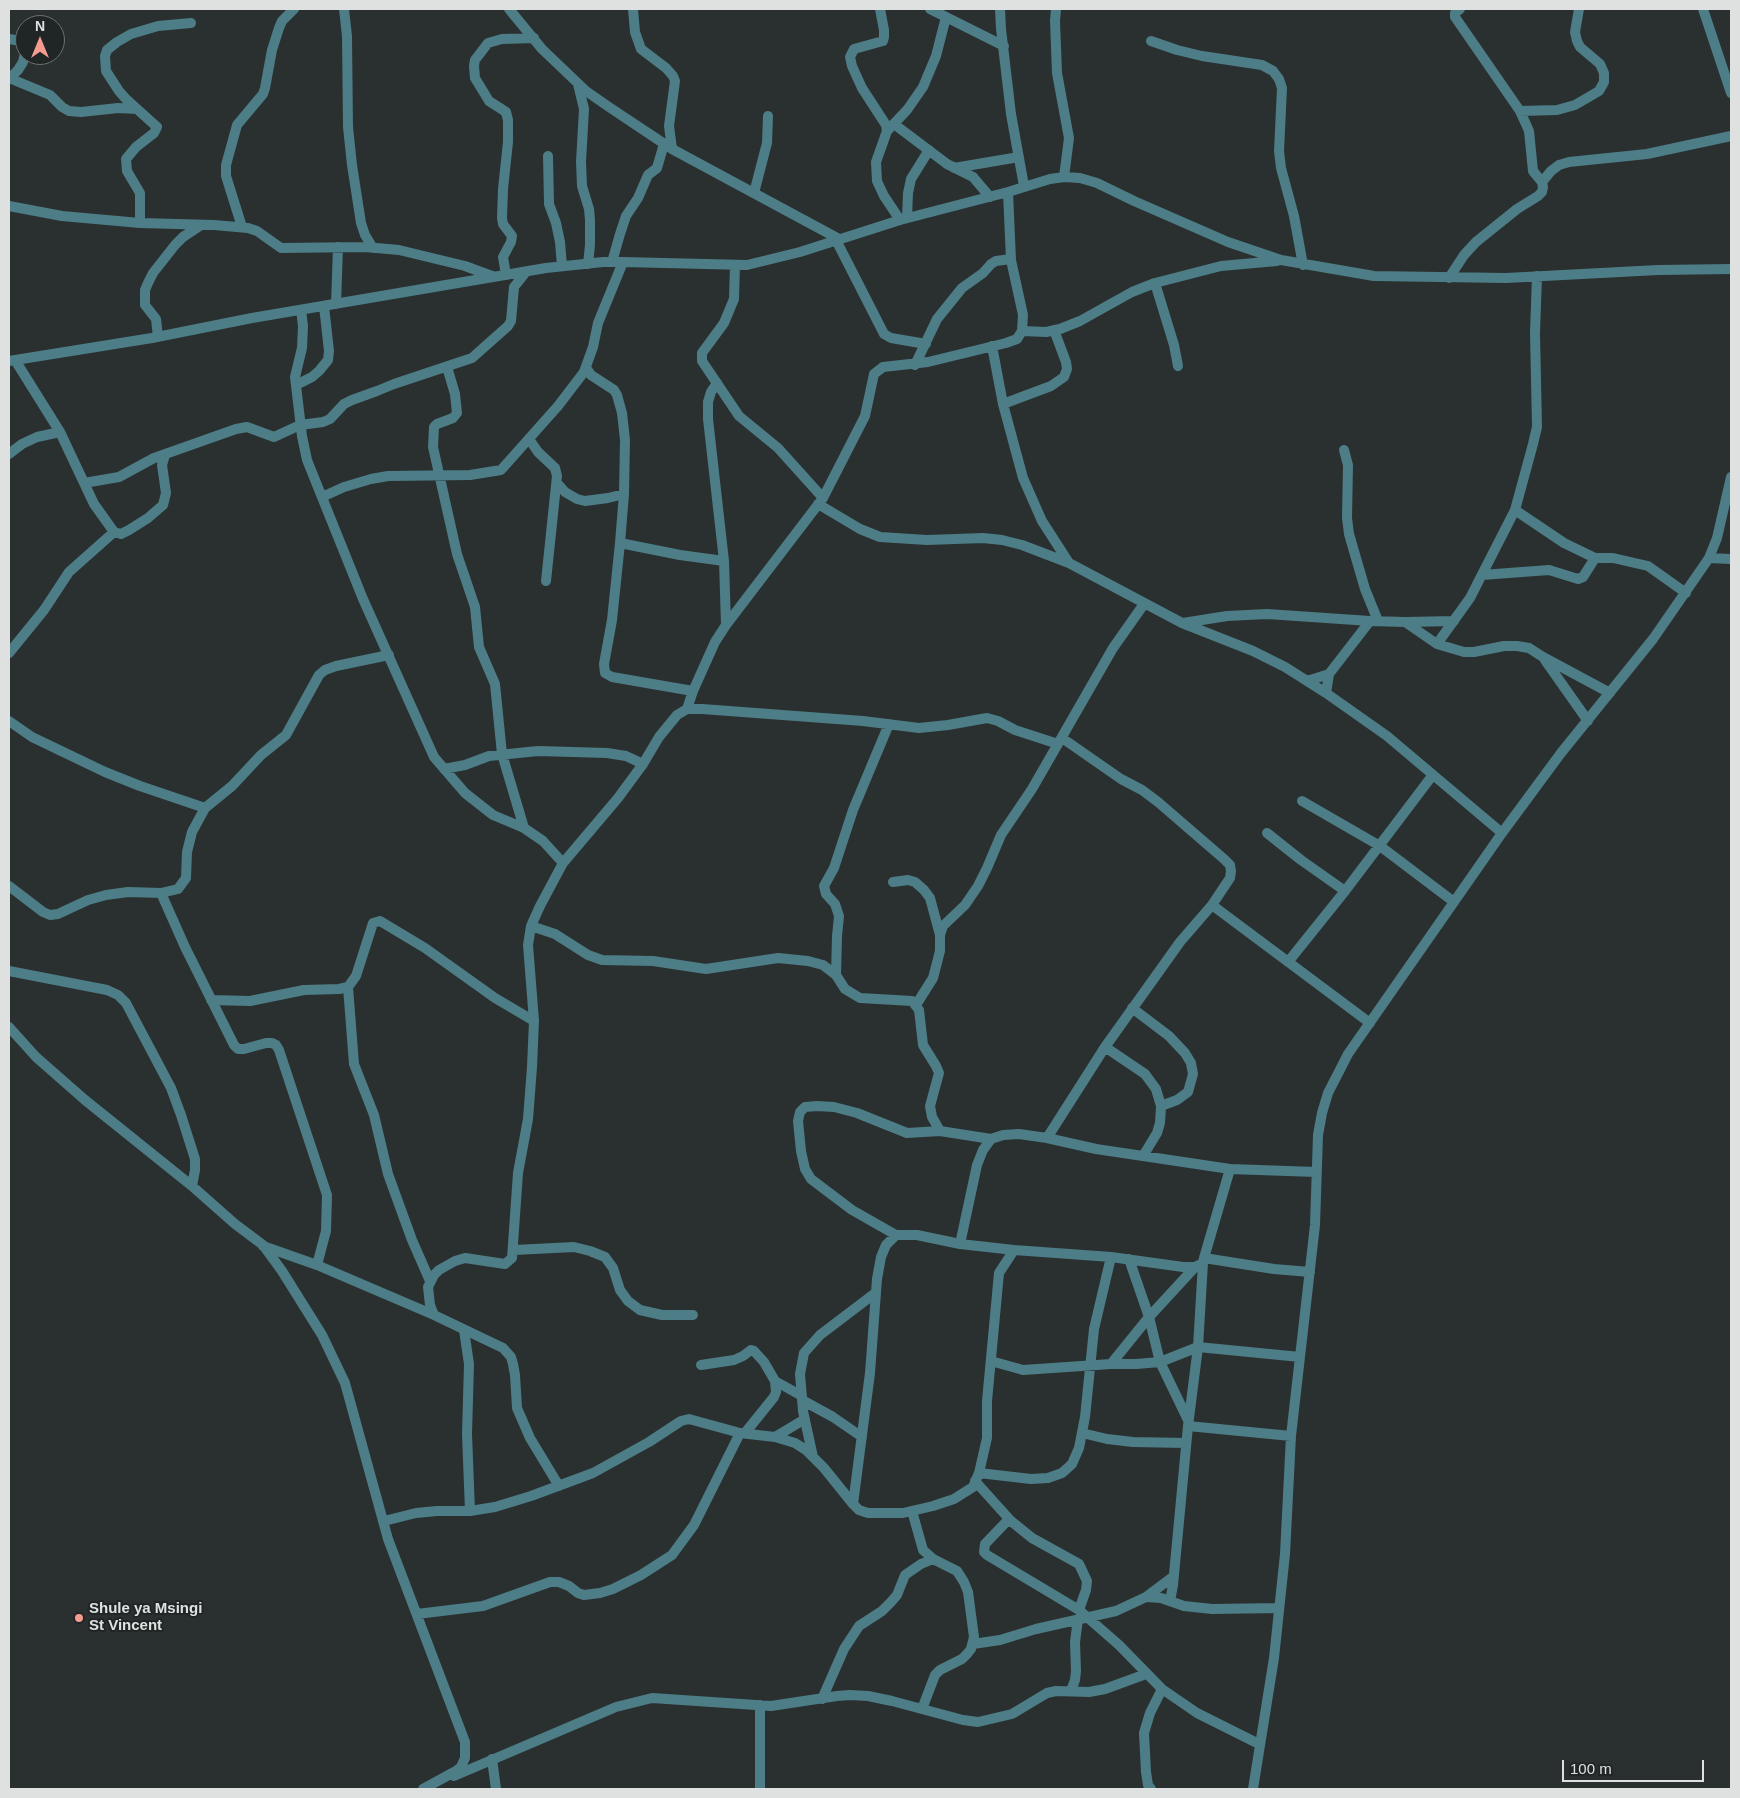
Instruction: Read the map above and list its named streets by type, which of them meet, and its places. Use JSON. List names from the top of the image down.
{
  "places": ["Shule ya Msingi St Vincent"],
  "scale_bar": "100 m",
  "north": "top"
}
